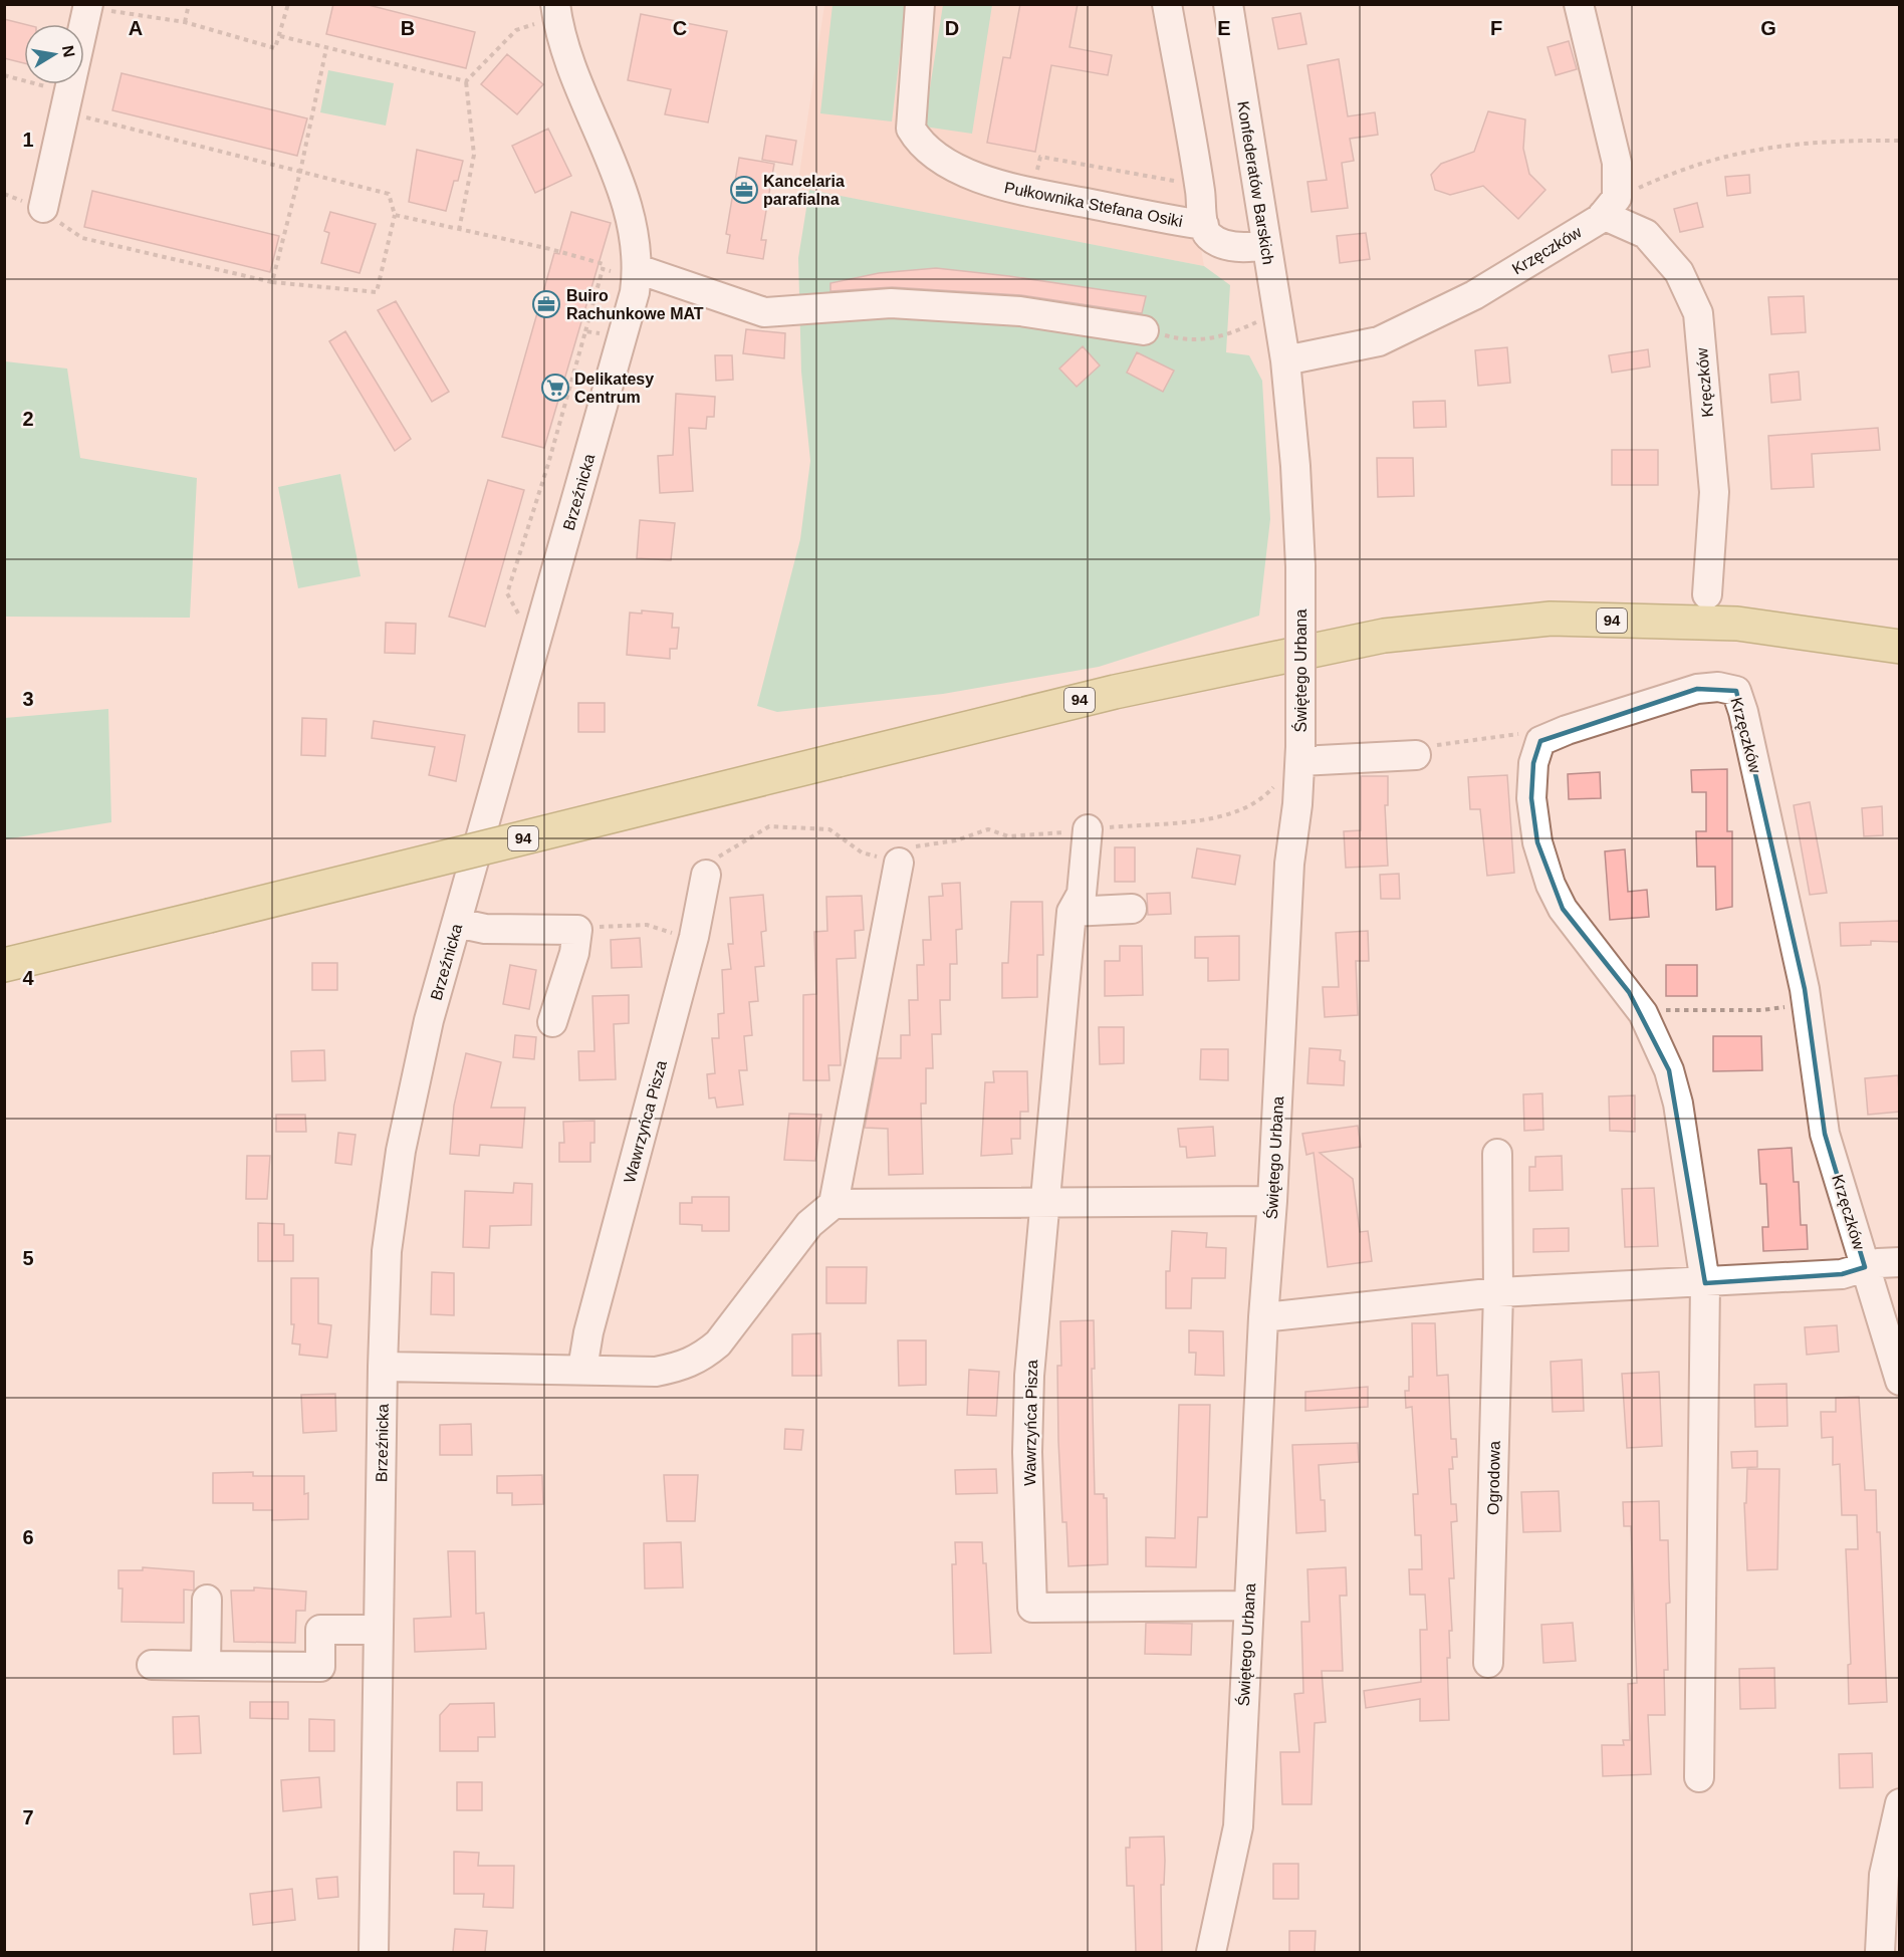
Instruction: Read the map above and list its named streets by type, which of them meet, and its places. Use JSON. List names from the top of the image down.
{
  "streets": {
    "main road": ["94"],
    "street": [
      "Konfederatów Barskich",
      "Pułkownika Stefana Osiki",
      "Krzęczków",
      "Kręczków",
      "Brzeźnicka",
      "Świętego Urbana",
      "Wawrzyńca Pisza",
      "Ogrodowa"
    ]
  },
  "crossings": [
    ["Konfederatów Barskich", "Pułkownika Stefana Osiki"],
    ["Konfederatów Barskich", "Krzęczków"],
    ["Konfederatów Barskich", "Świętego Urbana"],
    ["Krzęczków", "Kręczków"],
    ["Krzęczków", "Świętego Urbana"],
    ["Świętego Urbana", "Wawrzyńca Pisza"]
  ],
  "places": {
    "office": ["Kancelaria parafialna", "Buiro Rachunkowe MAT"],
    "supermarket": ["Delikatesy Centrum"]
  },
  "north": "right",
  "grid": {
    "columns": [
      "A",
      "B",
      "C",
      "D",
      "E",
      "F",
      "G"
    ],
    "rows": [
      "1",
      "2",
      "3",
      "4",
      "5",
      "6",
      "7"
    ]
  }
}
